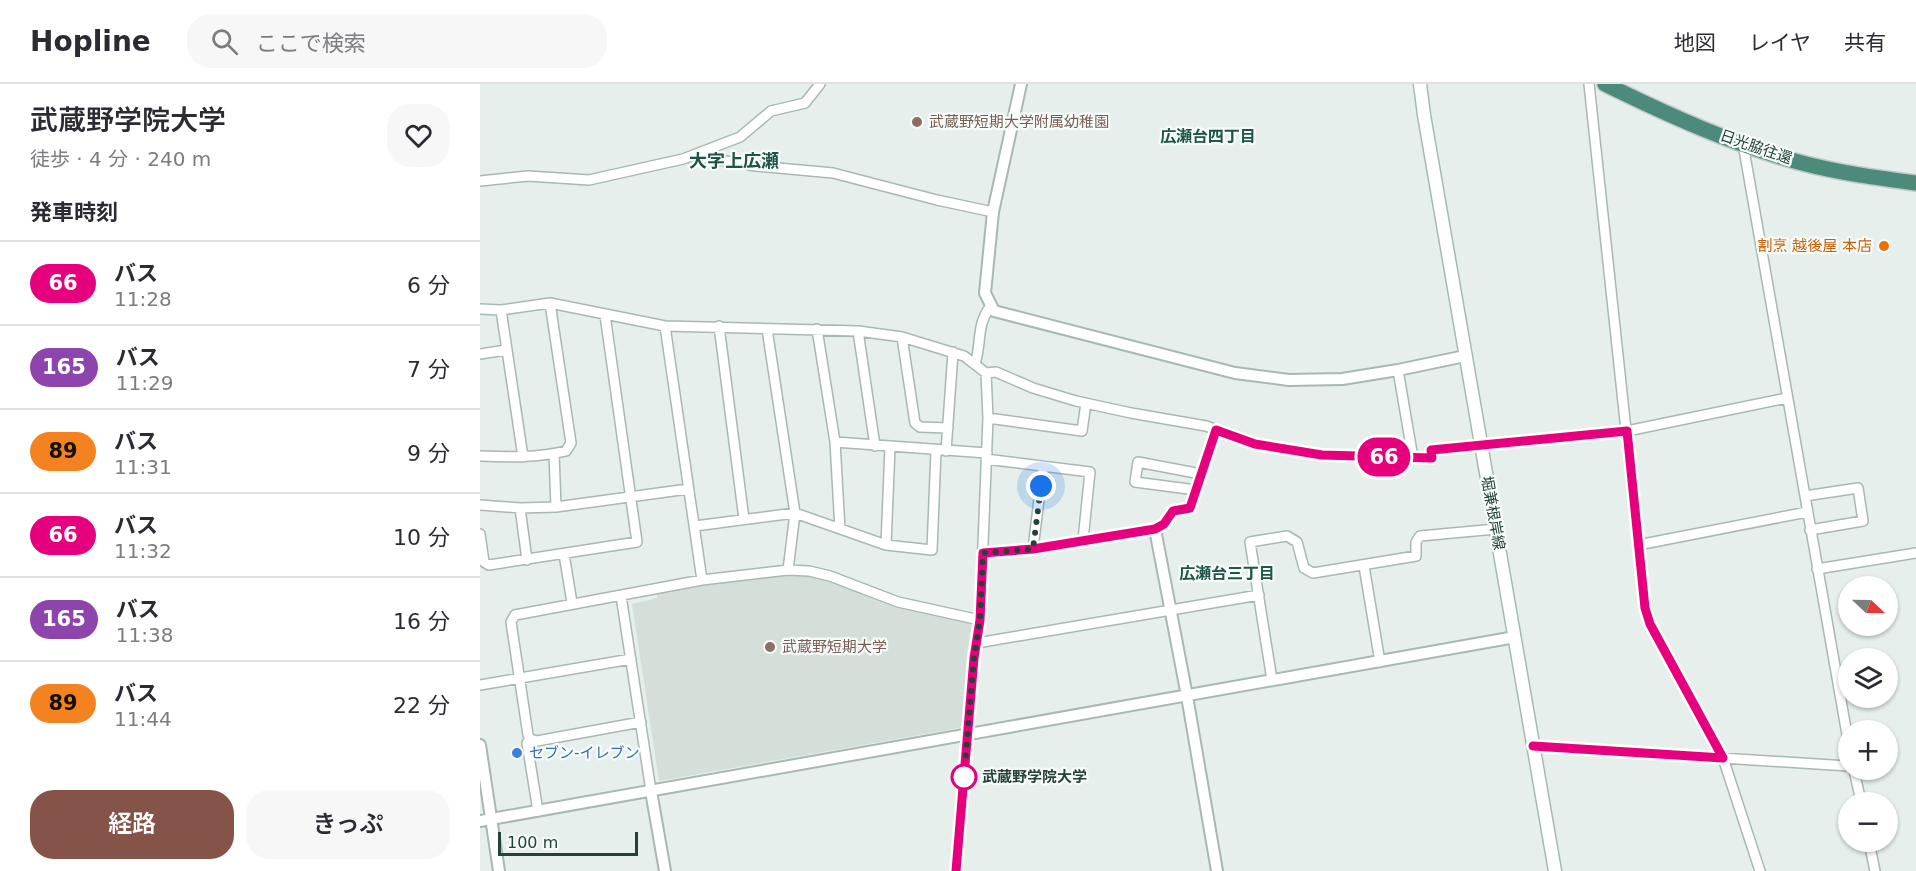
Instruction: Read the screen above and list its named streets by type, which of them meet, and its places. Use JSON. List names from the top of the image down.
{
  "streets": {
    "highway": ["日光脇往還"],
    "main road": ["堀兼根岸線"]
  },
  "districts": ["広瀬台四丁目", "大字上広瀬", "広瀬台三丁目"],
  "places": [
    "武蔵野短期大学附属幼稚園",
    "割烹 越後屋 本店",
    "武蔵野短期大学",
    "セブン-イレブン",
    "武蔵野学院大学"
  ],
  "lines": ["bus line 66"],
  "scale_bar": "100 m",
  "north": "right",
  "page": {
    "header": "Hopline",
    "search": "ここで検索",
    "nav": ["地図", "レイヤ", "共有"],
    "heading": [
      ["武蔵野学院大学", "徒歩 · 4 分 · 240 m"],
      "発車時刻"
    ],
    "on_map": "66",
    "list": [
      {
        "mark": "66",
        "name": "バス",
        "note": "11:28",
        "value": "6 分"
      },
      {
        "mark": "165",
        "name": "バス",
        "note": "11:29",
        "value": "7 分"
      },
      {
        "mark": "89",
        "name": "バス",
        "note": "11:31",
        "value": "9 分"
      },
      {
        "mark": "66",
        "name": "バス",
        "note": "11:32",
        "value": "10 分"
      },
      {
        "mark": "165",
        "name": "バス",
        "note": "11:38",
        "value": "16 分"
      },
      {
        "mark": "89",
        "name": "バス",
        "note": "11:44",
        "value": "22 分"
      }
    ],
    "map_buttons": ["+", "−"],
    "buttons": ["経路", "きっぷ"],
    "scale": "100 m"
  }
}
